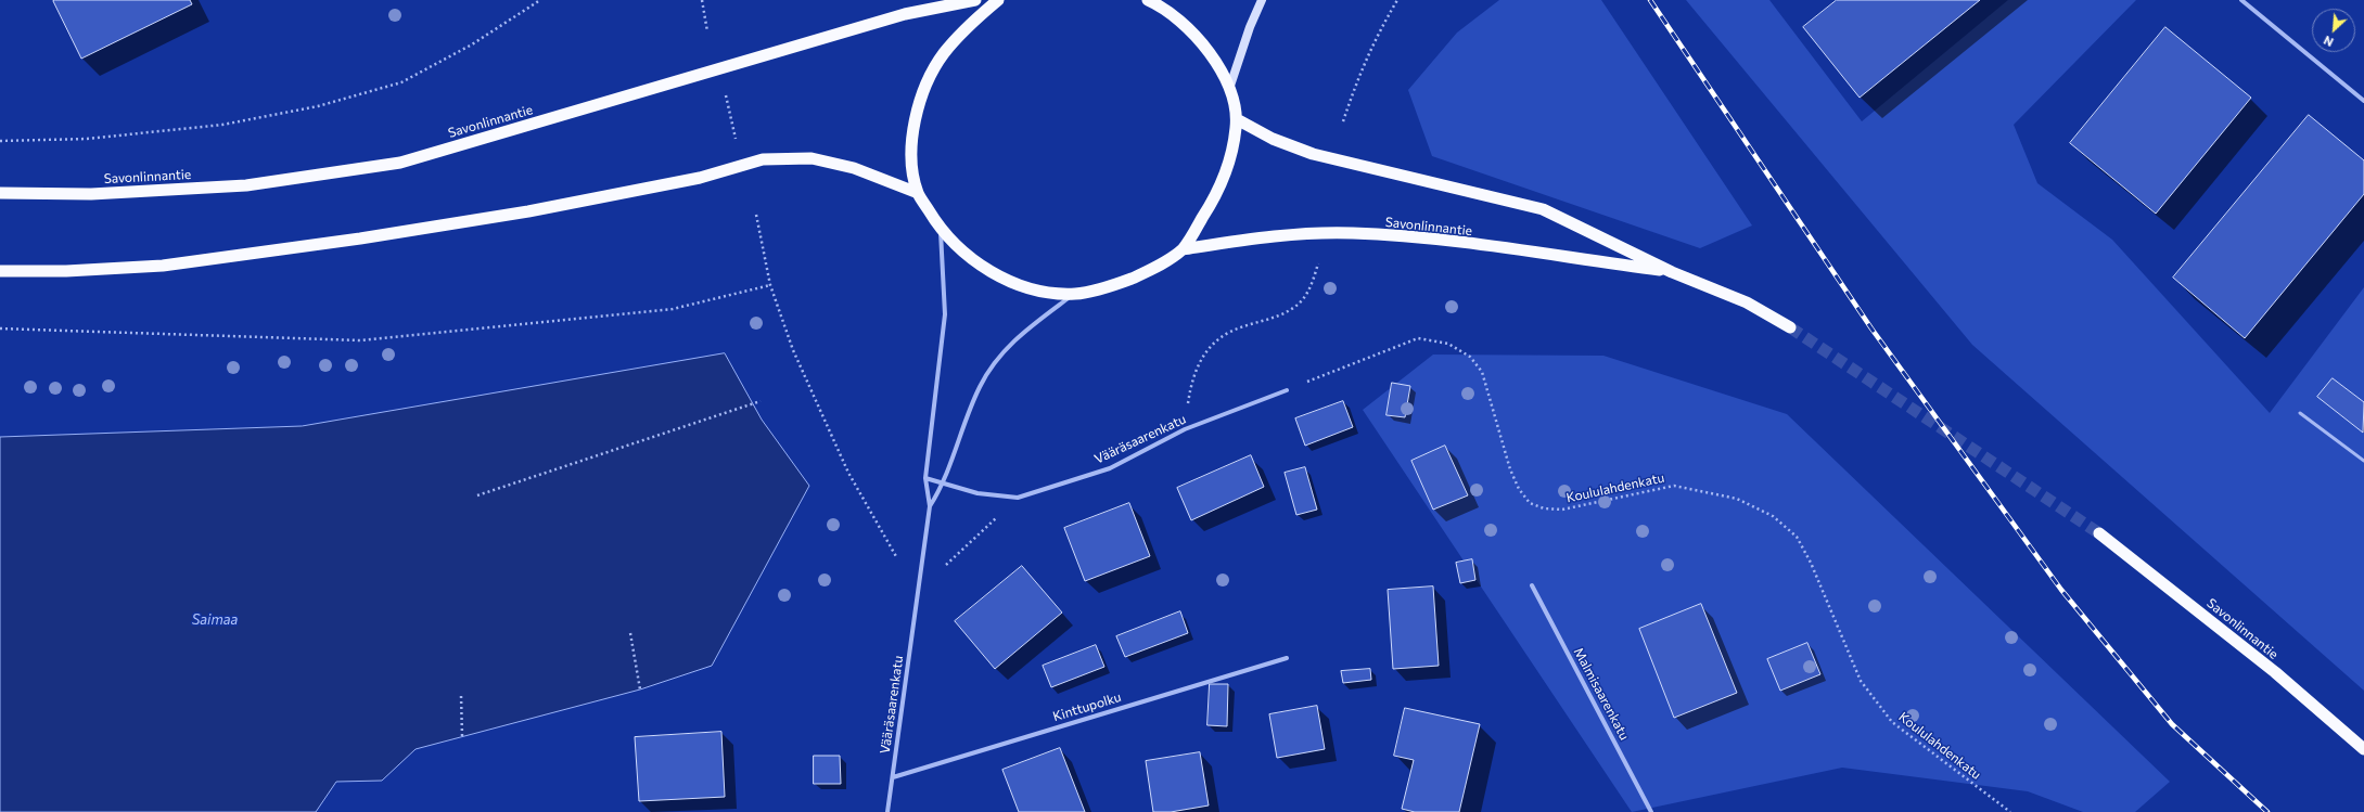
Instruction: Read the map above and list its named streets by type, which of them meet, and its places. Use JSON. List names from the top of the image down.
{
  "streets": {
    "highway": ["Savonlinnantie"],
    "street": ["Vääräsaarenkatu", "Malmisaarenkatu", "Kinttupolku"],
    "path": ["Koululahdenkatu"]
  },
  "crossings": [
    ["Vääräsaarenkatu", "Koululahdenkatu"],
    ["Vääräsaarenkatu", "Kinttupolku"]
  ],
  "water": ["Saimaa"],
  "north": "bottom left"
}
